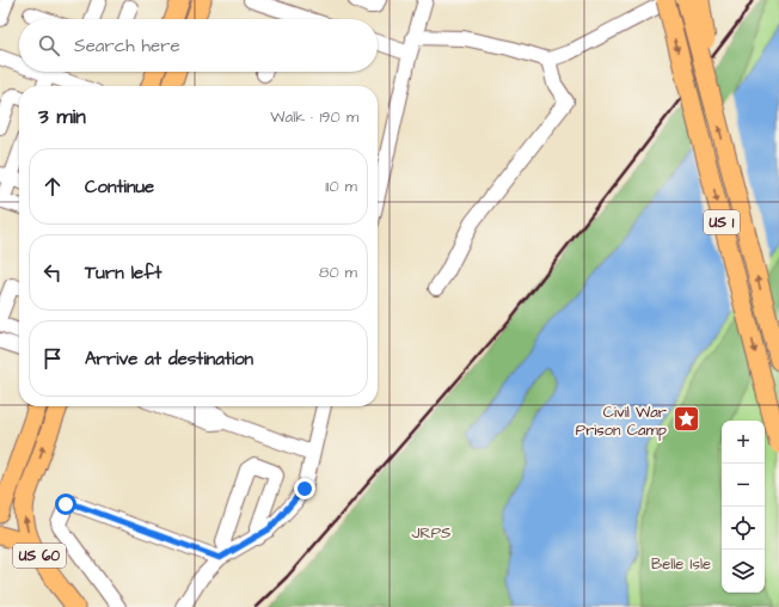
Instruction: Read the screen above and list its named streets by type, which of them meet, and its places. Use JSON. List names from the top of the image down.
{
  "streets": {
    "main road": ["US 1", "US 60"]
  },
  "parks": ["JRPS", "Belle Isle"],
  "places": {
    "place": ["Civil War Prison Camp"]
  },
  "page": {
    "search": "Search here",
    "heading": ["3 min", "Walk · 190 m"],
    "list": [
      ["Continue", "110 m"],
      ["Turn left", "80 m"],
      "Arrive at destination"
    ],
    "map_buttons": ["+", "−"]
  }
}
